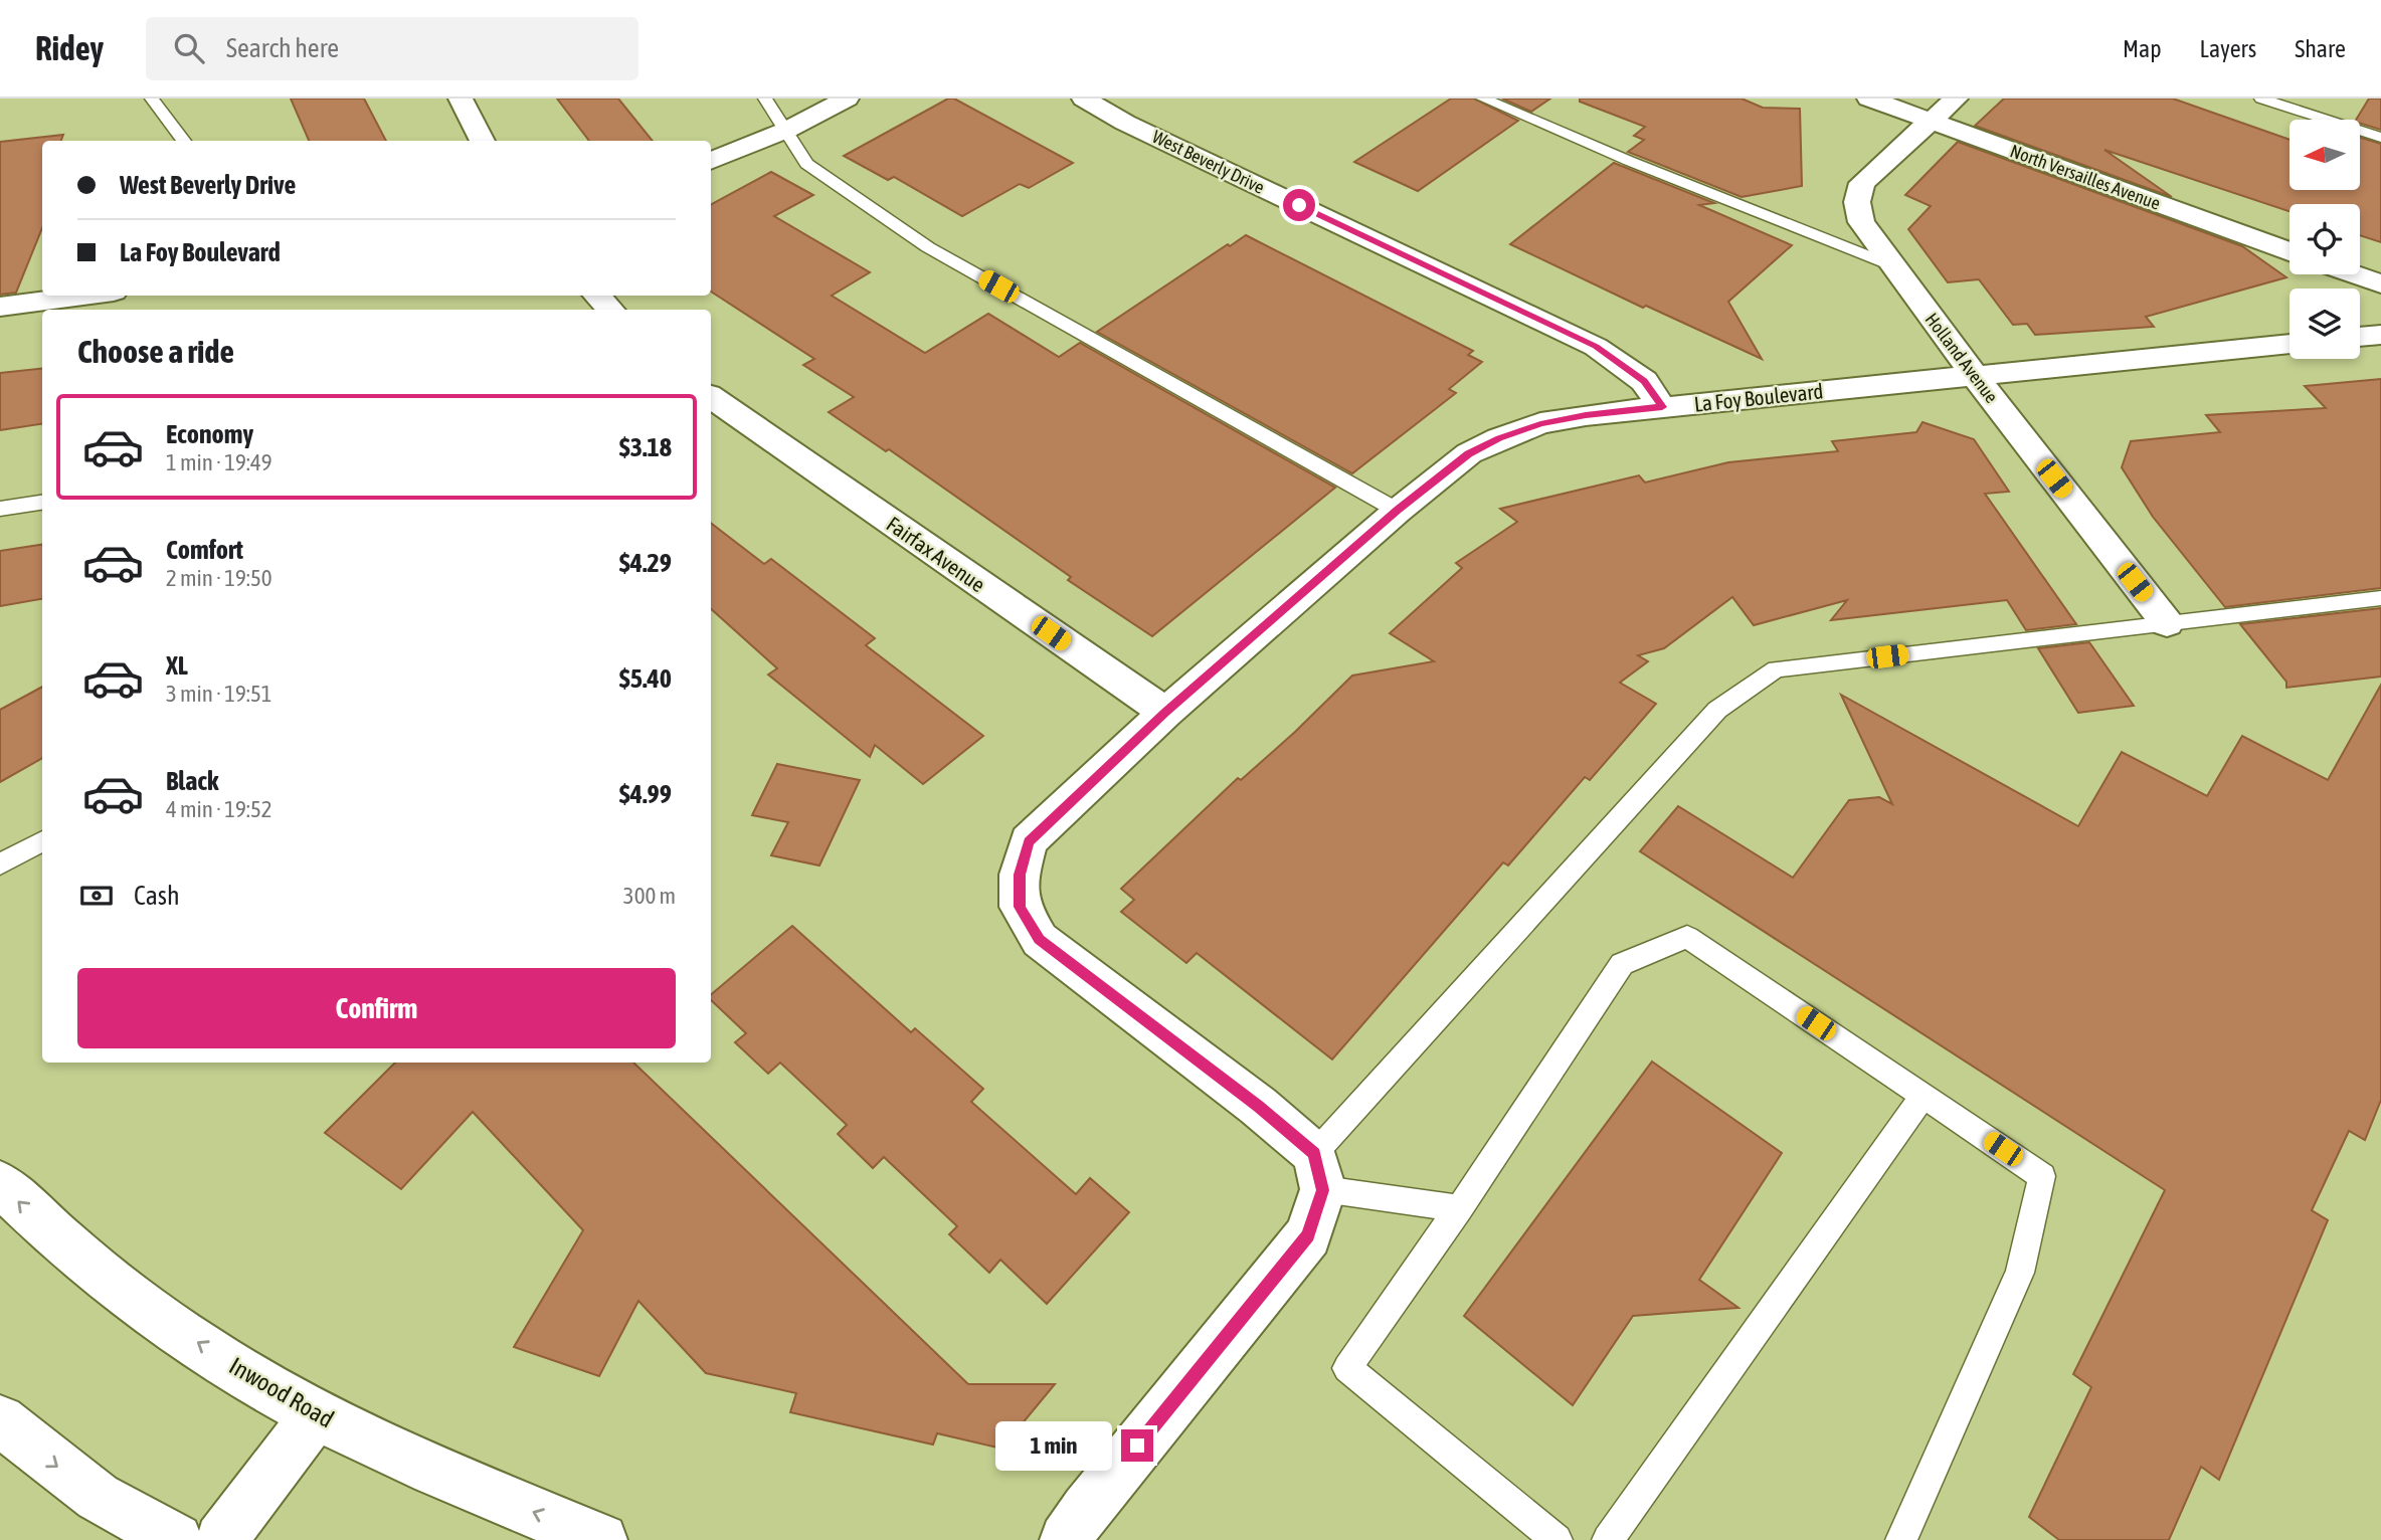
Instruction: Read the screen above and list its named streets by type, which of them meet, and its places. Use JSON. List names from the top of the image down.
{
  "streets": {
    "street": [
      "West Beverly Drive",
      "North Versailles Avenue",
      "Holland Avenue",
      "La Foy Boulevard",
      "Fairfax Avenue",
      "Inwood Road"
    ]
  },
  "crossings": [
    ["West Beverly Drive", "La Foy Boulevard"],
    ["North Versailles Avenue", "Holland Avenue"],
    ["Holland Avenue", "La Foy Boulevard"],
    ["La Foy Boulevard", "Fairfax Avenue"]
  ],
  "north": "left",
  "page": {
    "header": "Ridey",
    "search": "Search here",
    "nav": ["Map", "Layers", "Share"],
    "banner": ["West Beverly Drive", "La Foy Boulevard"],
    "heading": "Choose a ride",
    "list": [
      {
        "name": "Economy",
        "note": "1 min · 19:49",
        "value": "$3.18"
      },
      {
        "name": "Comfort",
        "note": "2 min · 19:50",
        "value": "$4.29"
      },
      {
        "name": "XL",
        "note": "3 min · 19:51",
        "value": "$5.40"
      },
      {
        "name": "Black",
        "note": "4 min · 19:52",
        "value": "$4.99"
      }
    ],
    "pay": ["Cash", "300 m"],
    "buttons": "Confirm",
    "bubble": "1 min"
  }
}
